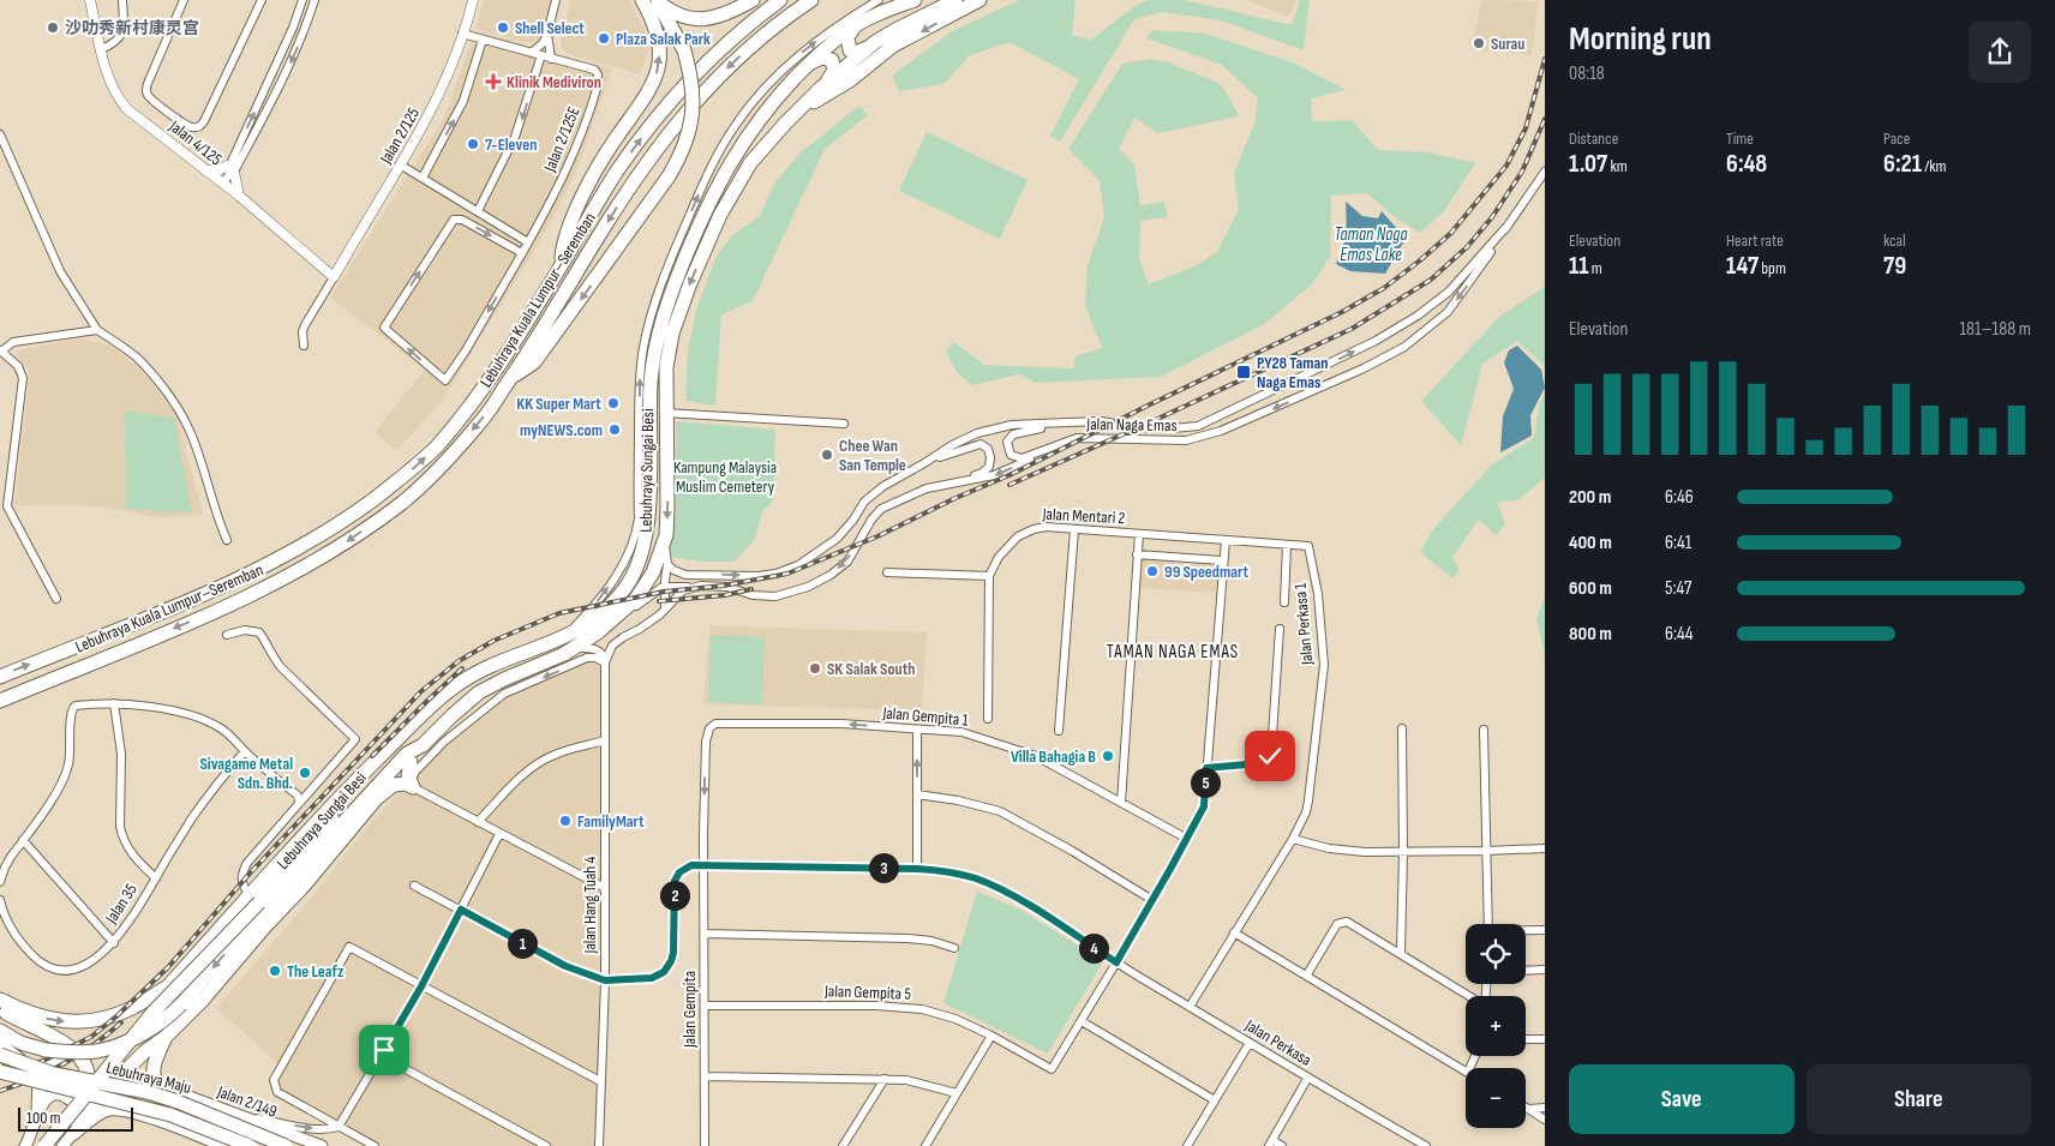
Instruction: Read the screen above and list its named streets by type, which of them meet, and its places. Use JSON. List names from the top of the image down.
{
  "streets": {
    "highway": ["Lebuhraya Kuala Lumpur–Seremban", "Lebuhraya Sungai Besi", "Lebuhraya Maju"],
    "main road": ["Jalan 2/149"],
    "street": [
      "Jalan 2/125",
      "Jalan 2/125E",
      "Jalan 4/125",
      "Jalan Naga Emas",
      "Jalan Mentari 2",
      "Jalan Perkasa 1",
      "Jalan Gempita 1",
      "Jalan 35",
      "Jalan Hang Tuah 4",
      "Jalan Gempita 5",
      "Jalan Gempita",
      "Jalan Perkasa"
    ]
  },
  "crossings": [
    ["Jalan 2/125", "Jalan 2/125E"],
    ["Jalan 2/125", "Jalan 4/125"],
    ["Jalan Naga Emas", "Jalan Hang Tuah 4"],
    ["Jalan Mentari 2", "Jalan Perkasa 1"],
    ["Jalan Perkasa 1", "Jalan Perkasa"],
    ["Jalan Gempita 1", "Jalan Gempita"],
    ["Jalan Gempita 5", "Jalan Gempita"],
    ["Jalan Gempita", "Jalan Perkasa"]
  ],
  "one_way": ["Jalan Gempita 1"],
  "districts": ["TAMAN NAGA EMAS"],
  "water": ["Taman Naga Emas Lake"],
  "parks": ["Kampung Malaysia Muslim Cemetery"],
  "places": {
    "other": [
      "沙叻秀新村康灵宫",
      "Shell Select",
      "Plaza Salak Park",
      "Surau",
      "7-Eleven",
      "KK Super Mart",
      "myNEWS.com",
      "Chee Wan San Temple",
      "99 Speedmart",
      "SK Salak South",
      "Villa Bahagia B",
      "Sivagame Metal Sdn. Bhd.",
      "FamilyMart",
      "The Leafz"
    ],
    "health": ["Klinik Mediviron"],
    "transit": ["PY28 Taman Naga Emas"]
  },
  "scale_bar": "100 m",
  "page": {
    "heading": ["Morning run", "08:18"],
    "stats": [
      ["Distance", "1.07 km"],
      ["Time", "6:48"],
      ["Pace", "6:21 /km"],
      ["Elevation", "11 m"],
      ["Heart rate", "147 bpm"],
      ["kcal", "79"]
    ],
    "chart": ["Elevation", "181–188 m"],
    "list": [
      {
        "name": "200 m",
        "note": "6:46"
      },
      {
        "name": "400 m",
        "note": "6:41"
      },
      {
        "name": "600 m",
        "note": "5:47"
      },
      {
        "name": "800 m",
        "note": "6:44"
      }
    ],
    "pins": [
      "5",
      "3",
      "2",
      "1",
      "4"
    ],
    "map_buttons": ["+", "−"],
    "buttons": ["Save", "Share"],
    "scale": "100 m"
  }
}
